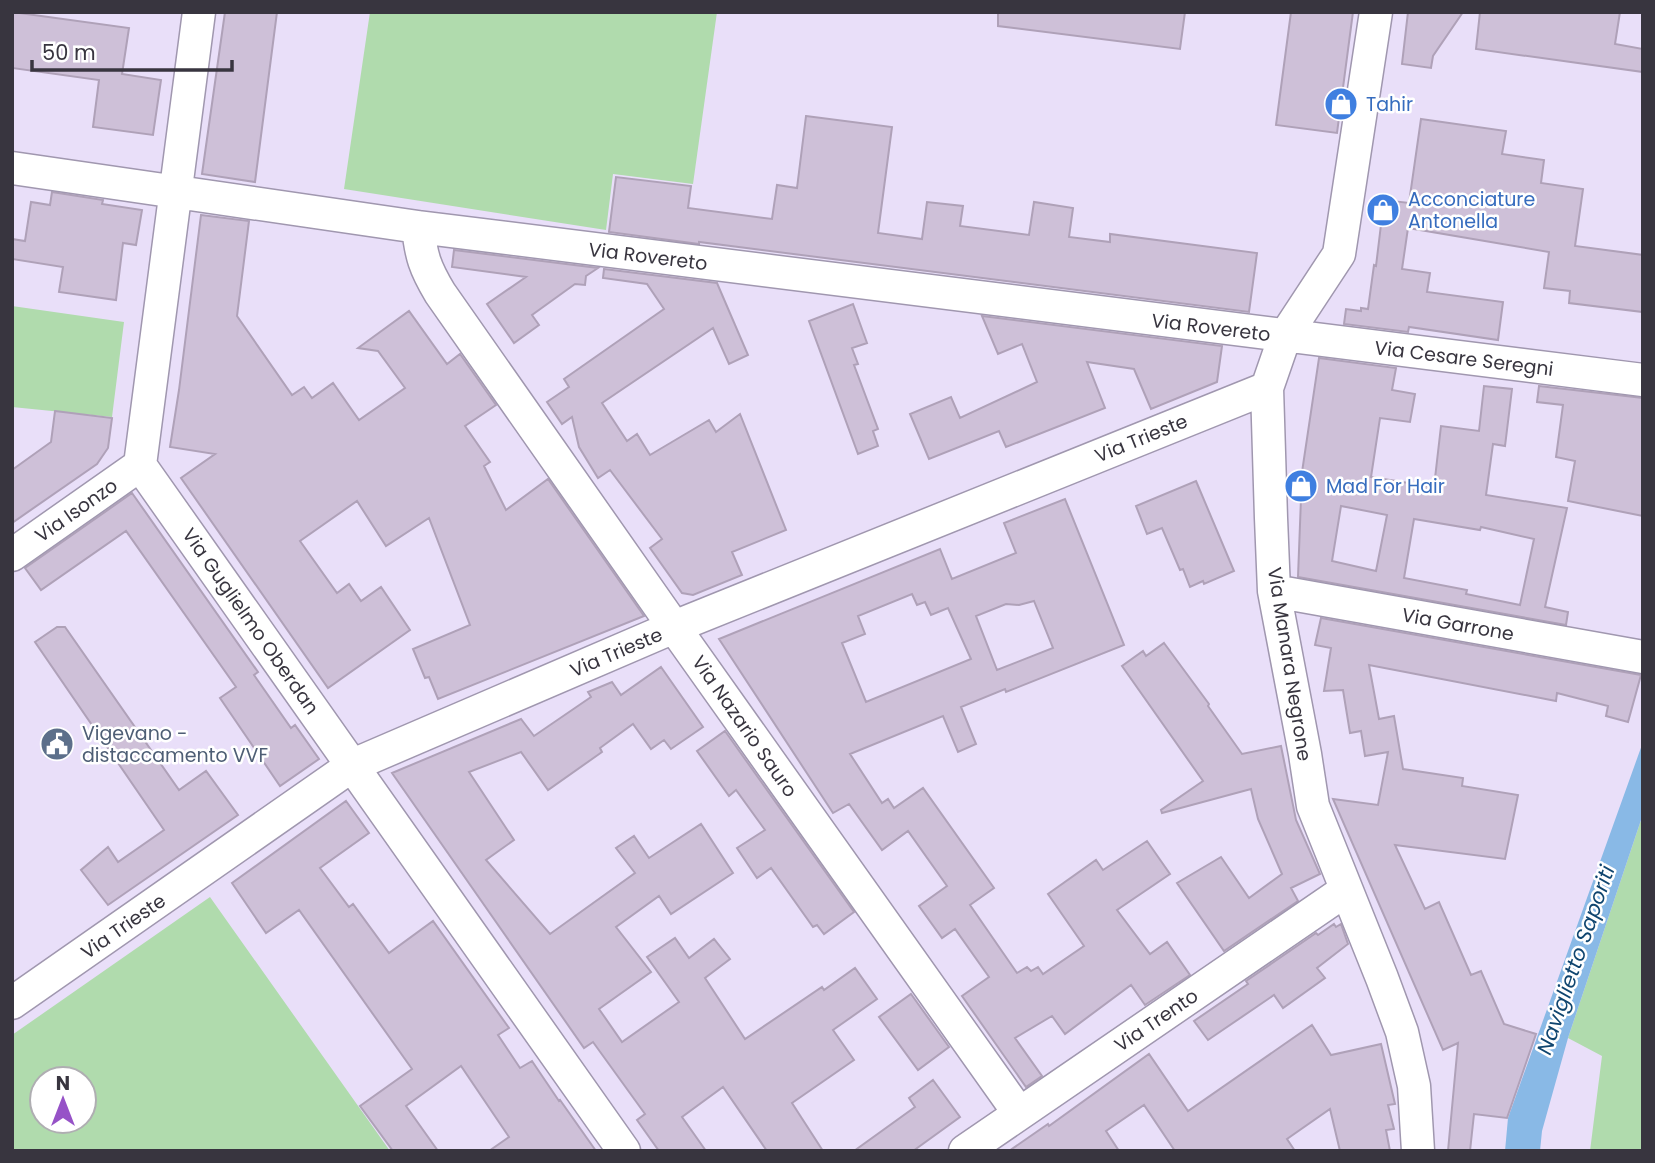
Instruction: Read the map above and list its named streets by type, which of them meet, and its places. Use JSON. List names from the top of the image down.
{
  "streets": {
    "street": [
      "Via Rovereto",
      "Via Cesare Seregni",
      "Via Trieste",
      "Via Isonzo",
      "Via Guglielmo Oberdan",
      "Via Garrone",
      "Via Manara Negrone",
      "Via Nazario Sauro",
      "Via Trento"
    ]
  },
  "crossings": [
    ["Via Rovereto", "Via Cesare Seregni"],
    ["Via Rovereto", "Via Manara Negrone"],
    ["Via Rovereto", "Via Nazario Sauro"],
    ["Via Cesare Seregni", "Via Manara Negrone"],
    ["Via Trieste", "Via Guglielmo Oberdan"],
    ["Via Trieste", "Via Manara Negrone"],
    ["Via Trieste", "Via Nazario Sauro"],
    ["Via Isonzo", "Via Guglielmo Oberdan"],
    ["Via Garrone", "Via Manara Negrone"],
    ["Via Manara Negrone", "Via Trento"],
    ["Via Nazario Sauro", "Via Trento"]
  ],
  "water": ["Naviglietto Saporiti"],
  "places": {
    "shop": ["Tahir", "Acconciature Antonella", "Mad For Hair"],
    "public building": ["Vigevano - distaccamento VVF"]
  },
  "scale_bar": "50 m",
  "north": "top"
}
